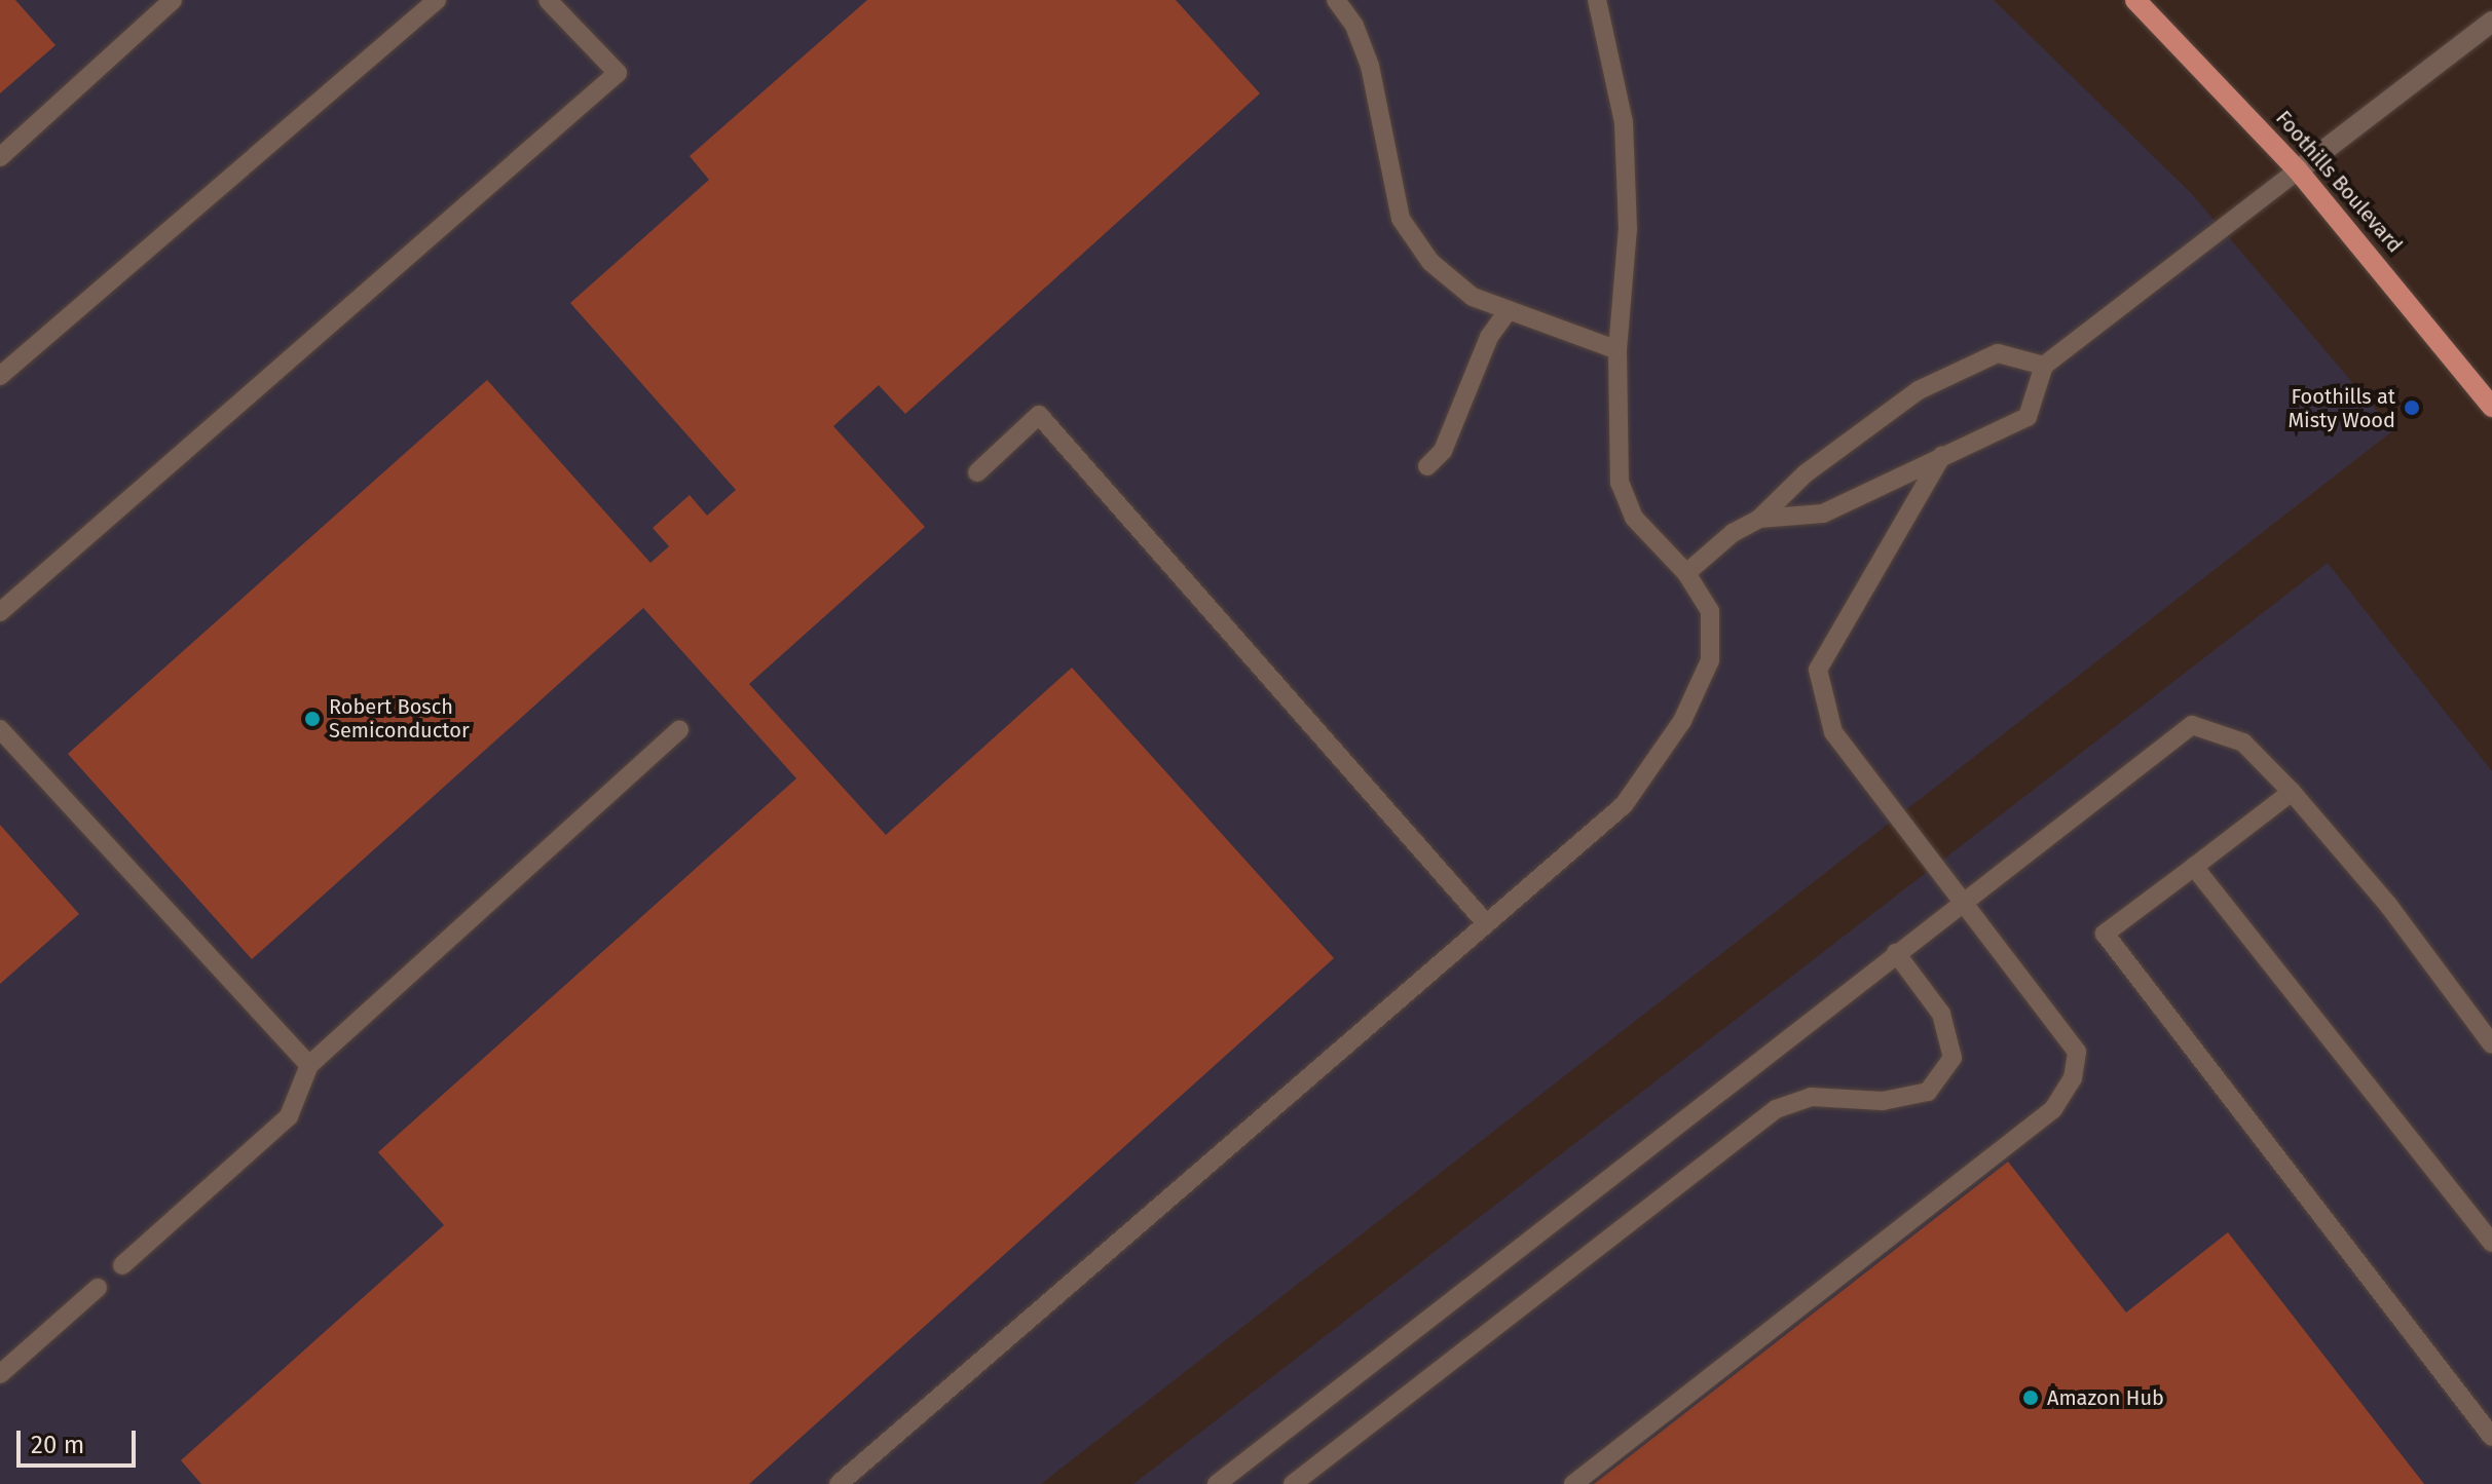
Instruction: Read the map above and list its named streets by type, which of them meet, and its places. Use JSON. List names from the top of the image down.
{
  "streets": {
    "main road": ["Foothills Boulevard"]
  },
  "places": ["Foothills at Misty Wood", "Robert Bosch Semiconductor", "Amazon Hub"],
  "scale_bar": "20 m"
}
